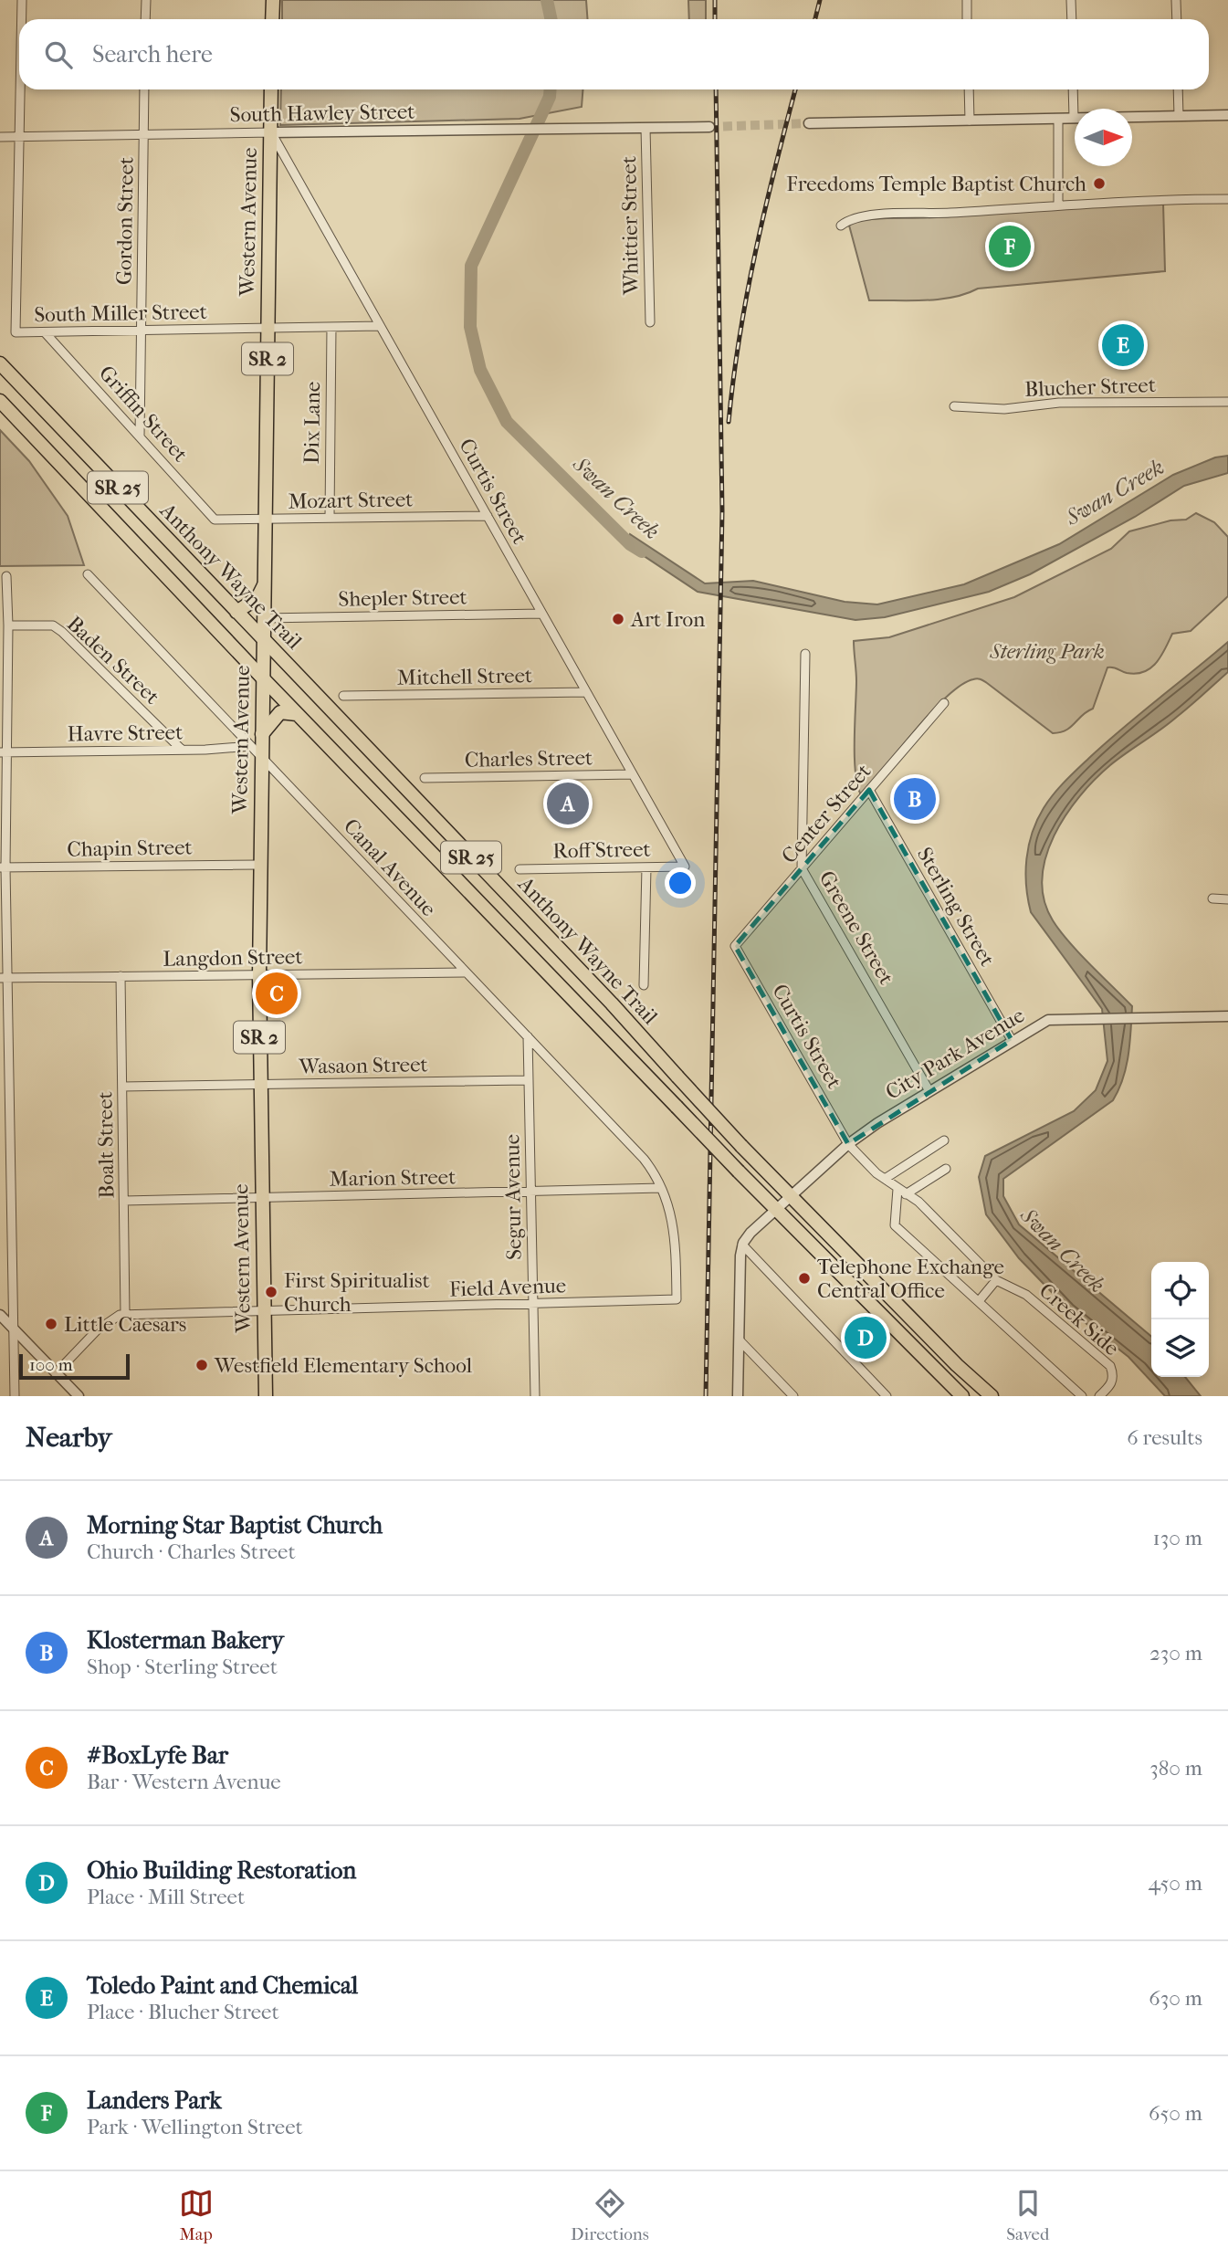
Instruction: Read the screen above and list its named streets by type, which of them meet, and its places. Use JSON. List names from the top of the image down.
{
  "streets": {
    "main road": [
      "Western Avenue",
      "SR 2",
      "SR 25",
      "Anthony Wayne Trail"
    ],
    "street": [
      "South Hawley Street",
      "Gordon Street",
      "Whittier Street",
      "South Miller Street",
      "Blucher Street",
      "Griffin Street",
      "Dix Lane",
      "Curtis Street",
      "Mozart Street",
      "Shepler Street",
      "Baden Street",
      "Mitchell Street",
      "Havre Street",
      "Charles Street",
      "Center Street",
      "Chapin Street",
      "Roff Street",
      "Canal Avenue",
      "Sterling Street",
      "Greene Street",
      "Langdon Street",
      "City Park Avenue",
      "Wasaon Street",
      "Boalt Street",
      "Marion Street",
      "Segur Avenue",
      "Field Avenue",
      "Creek Side"
    ]
  },
  "crossings": [
    ["South Hawley Street", "Gordon Street"],
    ["South Hawley Street", "Western Avenue"],
    ["South Hawley Street", "Whittier Street"],
    ["South Hawley Street", "South Miller Street"],
    ["South Hawley Street", "Curtis Street"],
    ["Gordon Street", "South Miller Street"],
    ["Gordon Street", "Griffin Street"],
    ["Western Avenue", "South Miller Street"],
    ["Western Avenue", "Curtis Street"],
    ["Western Avenue", "Mozart Street"],
    ["Western Avenue", "Anthony Wayne Trail"],
    ["Western Avenue", "Shepler Street"],
    ["Western Avenue", "Chapin Street"],
    ["Western Avenue", "Canal Avenue"],
    ["Western Avenue", "Langdon Street"],
    ["Western Avenue", "Wasaon Street"],
    ["Western Avenue", "Marion Street"],
    ["Western Avenue", "Field Avenue"],
    ["South Miller Street", "Griffin Street"],
    ["South Miller Street", "Dix Lane"],
    ["South Miller Street", "Curtis Street"],
    ["Griffin Street", "Mozart Street"],
    ["Dix Lane", "Mozart Street"],
    ["Curtis Street", "Mozart Street"],
    ["Curtis Street", "Shepler Street"],
    ["Curtis Street", "Mitchell Street"],
    ["Curtis Street", "Charles Street"],
    ["Curtis Street", "Center Street"],
    ["Curtis Street", "Roff Street"],
    ["Curtis Street", "City Park Avenue"],
    ["Curtis Street", "Creek Side"],
    ["Anthony Wayne Trail", "City Park Avenue"],
    ["Baden Street", "Havre Street"],
    ["Havre Street", "Canal Avenue"],
    ["Center Street", "Sterling Street"],
    ["Center Street", "Greene Street"],
    ["Canal Avenue", "Langdon Street"],
    ["Canal Avenue", "Marion Street"],
    ["Canal Avenue", "Segur Avenue"],
    ["Canal Avenue", "Field Avenue"],
    ["Sterling Street", "City Park Avenue"],
    ["Greene Street", "City Park Avenue"],
    ["Langdon Street", "Boalt Street"],
    ["City Park Avenue", "Creek Side"],
    ["Wasaon Street", "Boalt Street"],
    ["Wasaon Street", "Segur Avenue"],
    ["Boalt Street", "Marion Street"],
    ["Boalt Street", "Field Avenue"],
    ["Marion Street", "Segur Avenue"],
    ["Segur Avenue", "Field Avenue"]
  ],
  "water": ["Swan Creek"],
  "parks": ["Sterling Park"],
  "places": [
    "Freedoms Temple Baptist Church",
    "Art Iron",
    "Telephone Exchange Central Office",
    "First Spiritualist Church",
    "Little Caesars",
    "Westfield Elementary School"
  ],
  "scale_bar": "100 m",
  "north": "right",
  "page": {
    "search": "Search here",
    "pins": [
      "F",
      "E",
      "B",
      "A",
      "C",
      "D"
    ],
    "scale": "100 m",
    "heading": ["Nearby", "6 results"],
    "list": [
      {
        "mark": "A",
        "name": "Morning Star Baptist Church",
        "note": "Church · Charles Street",
        "value": "130 m"
      },
      {
        "mark": "B",
        "name": "Klosterman Bakery",
        "note": "Shop · Sterling Street",
        "value": "230 m"
      },
      {
        "mark": "C",
        "name": "#BoxLyfe Bar",
        "note": "Bar · Western Avenue",
        "value": "380 m"
      },
      {
        "mark": "D",
        "name": "Ohio Building Restoration",
        "note": "Place · Mill Street",
        "value": "450 m"
      },
      {
        "mark": "E",
        "name": "Toledo Paint and Chemical",
        "note": "Place · Blucher Street",
        "value": "630 m"
      },
      {
        "mark": "F",
        "name": "Landers Park",
        "note": "Park · Wellington Street",
        "value": "650 m"
      }
    ],
    "nav": ["Map", "Directions", "Saved"]
  }
}
